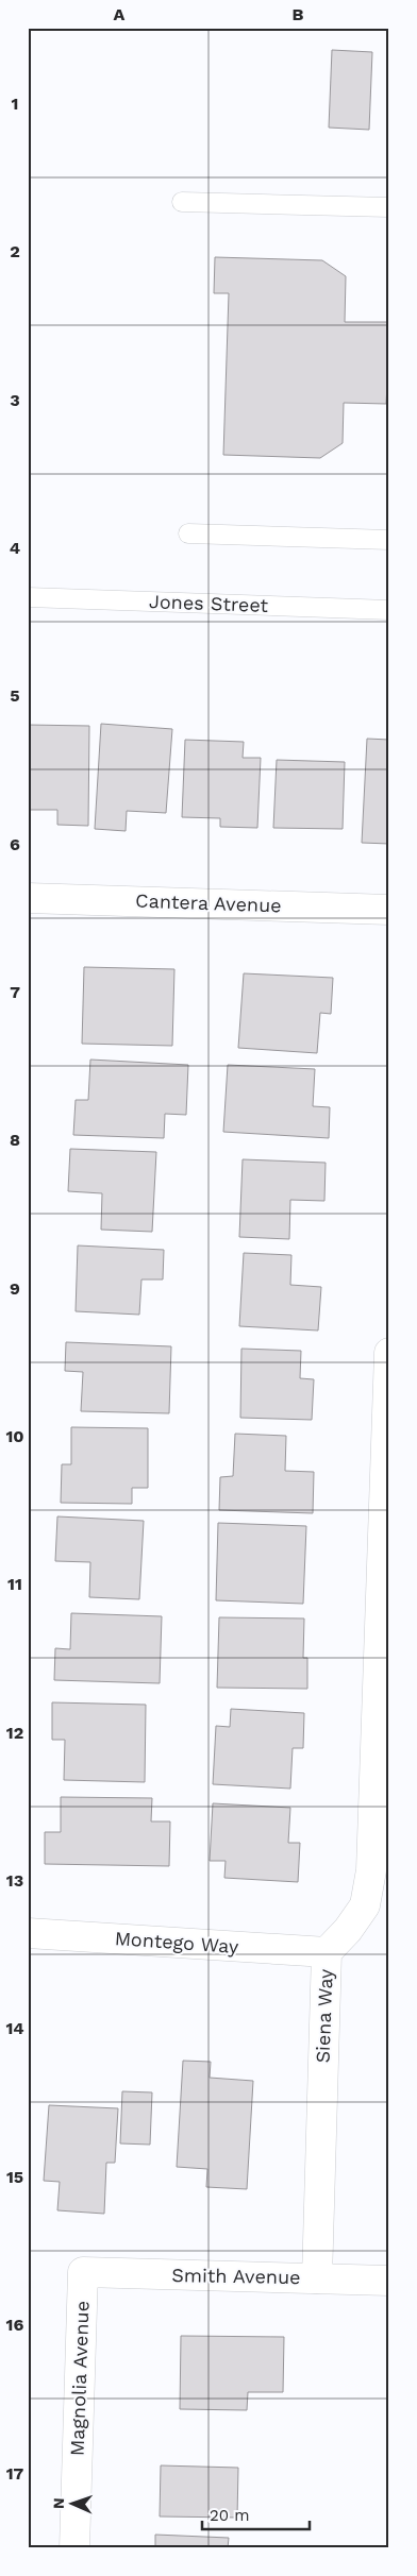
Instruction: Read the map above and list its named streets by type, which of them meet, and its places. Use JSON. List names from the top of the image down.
{
  "streets": {
    "street": [
      "Cantera Avenue",
      "Montego Way",
      "Siena Way",
      "Smith Avenue",
      "Magnolia Avenue"
    ],
    "lane": ["Jones Street"]
  },
  "crossings": [
    ["Montego Way", "Siena Way"],
    ["Siena Way", "Smith Avenue"],
    ["Smith Avenue", "Magnolia Avenue"]
  ],
  "scale_bar": "20 m",
  "north": "left",
  "grid": {
    "columns": ["A", "B"],
    "rows": [
      "1",
      "2",
      "3",
      "4",
      "5",
      "6",
      "7",
      "8",
      "9",
      "10",
      "11",
      "12",
      "13",
      "14",
      "15",
      "16",
      "17"
    ]
  }
}
